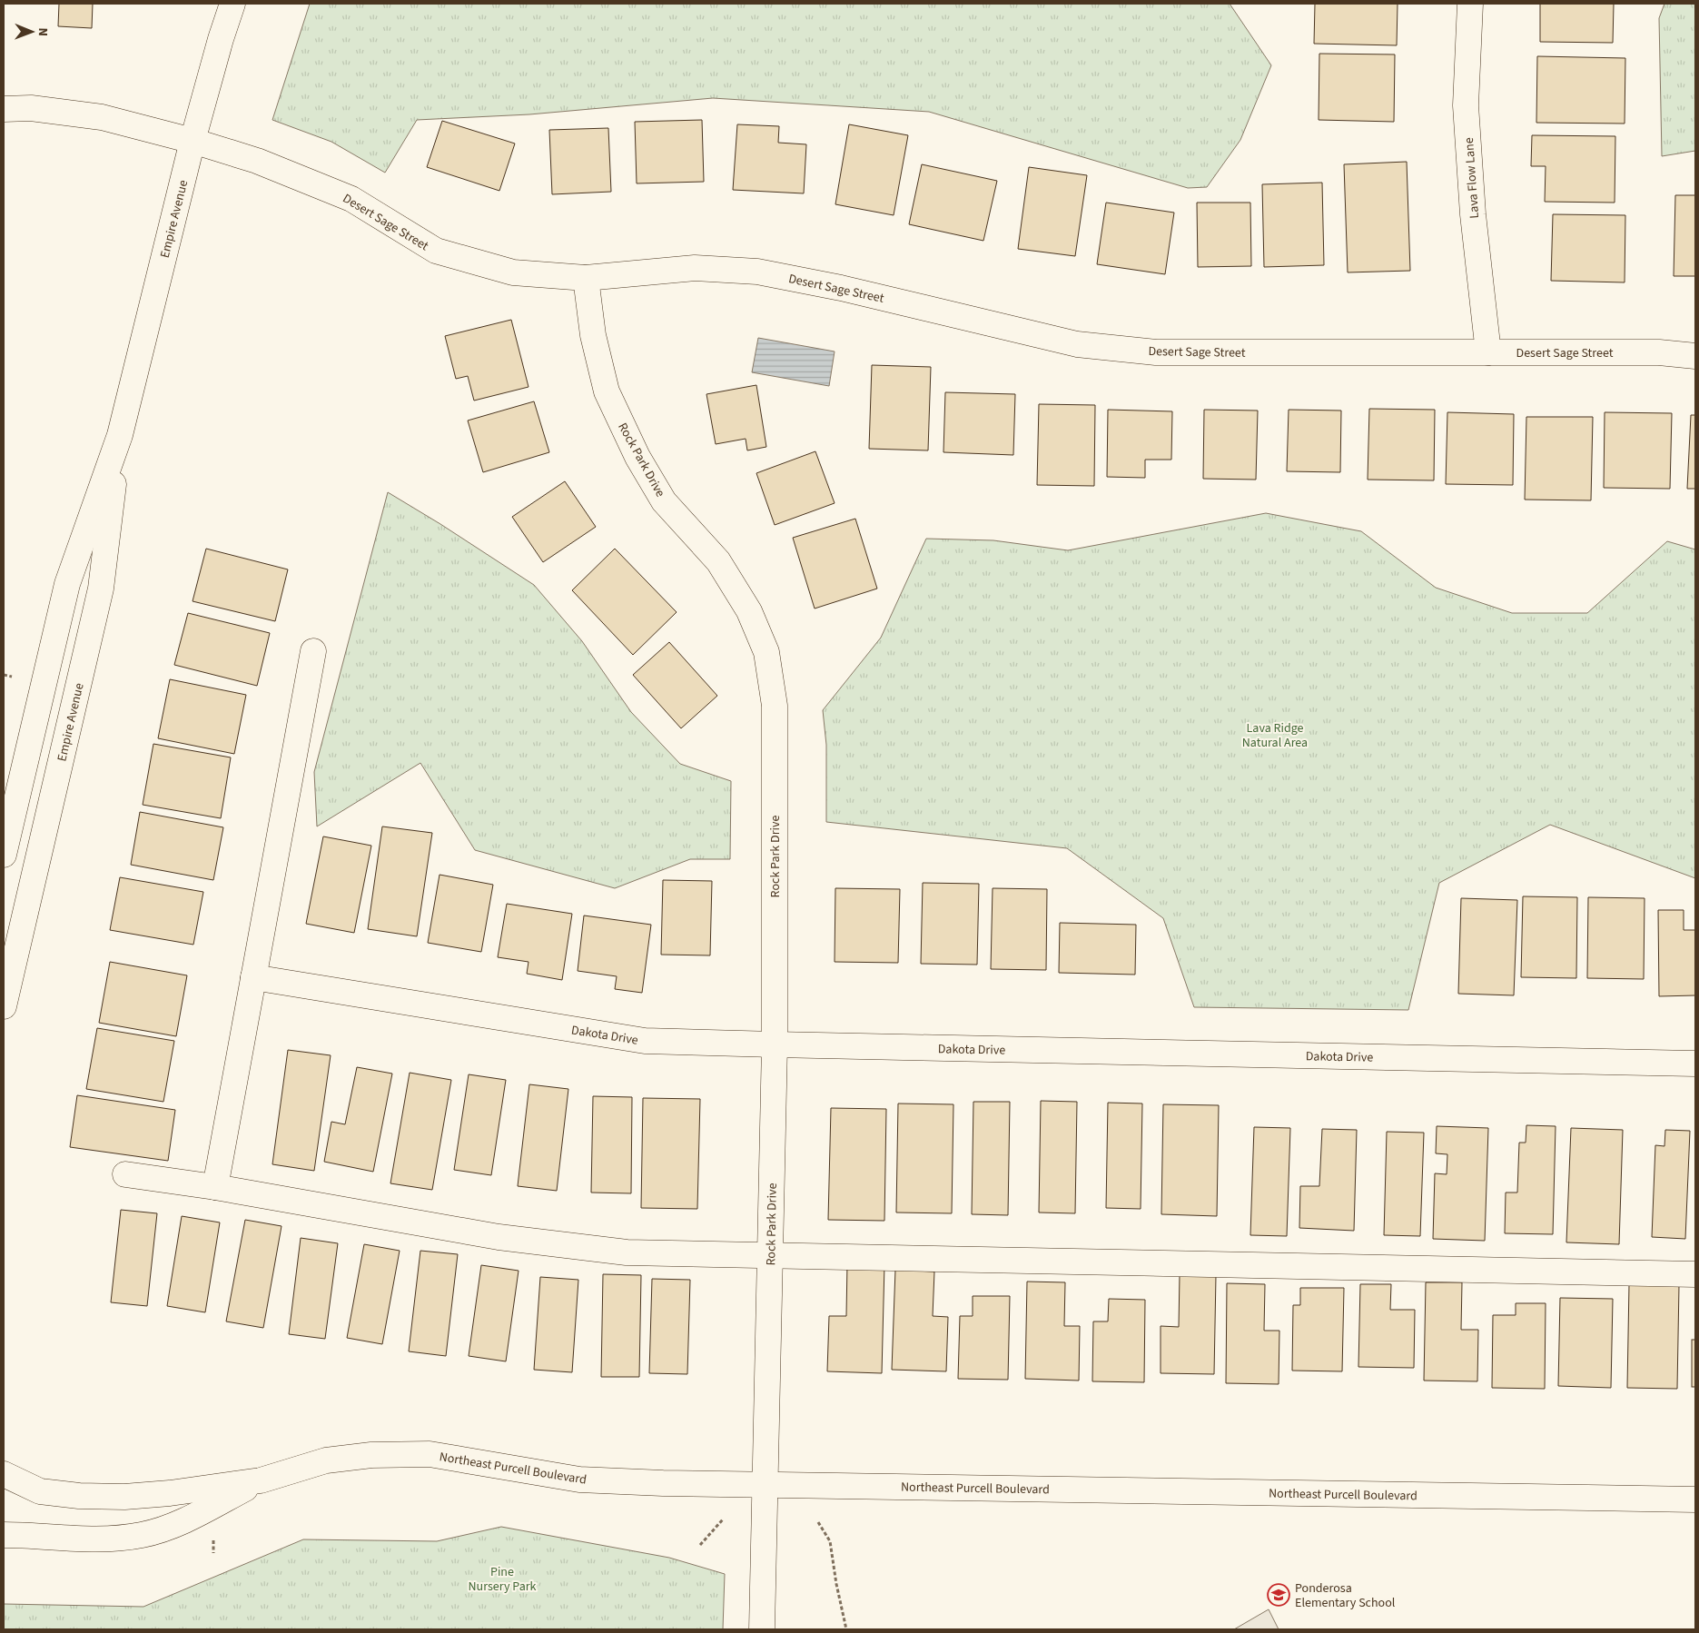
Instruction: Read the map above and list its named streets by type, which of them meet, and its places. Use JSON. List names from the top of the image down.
{
  "streets": {
    "main road": [
      "Lava Flow Lane",
      "Empire Avenue",
      "Desert Sage Street",
      "Rock Park Drive",
      "Dakota Drive",
      "Northeast Purcell Boulevard"
    ]
  },
  "crossings": [
    ["Lava Flow Lane", "Desert Sage Street"],
    ["Empire Avenue", "Desert Sage Street"],
    ["Desert Sage Street", "Rock Park Drive"],
    ["Rock Park Drive", "Dakota Drive"],
    ["Rock Park Drive", "Northeast Purcell Boulevard"]
  ],
  "parks": ["Lava Ridge Natural Area", "Pine Nursery Park"],
  "places": {
    "school or university": ["Ponderosa Elementary School"]
  },
  "north": "right"
}
